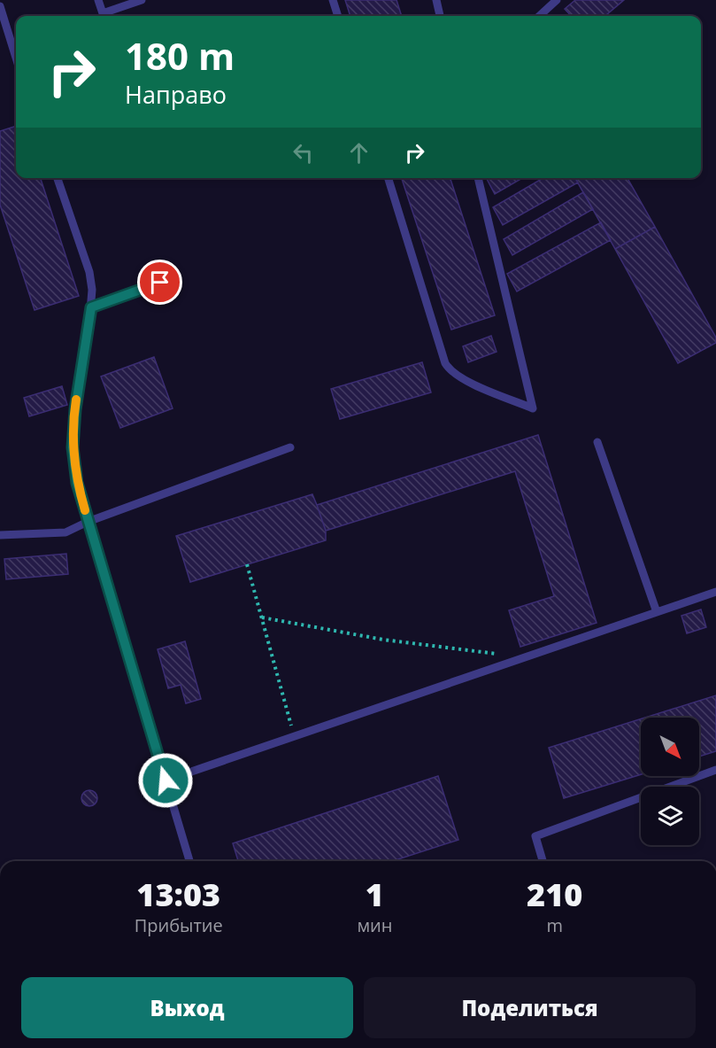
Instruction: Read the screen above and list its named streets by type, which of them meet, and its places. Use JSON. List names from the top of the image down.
{
  "north": "bottom right",
  "page": {
    "turn": ["180 m", "Направо"],
    "eta": [
      "13:03",
      "Прибытие",
      "1",
      "мин",
      "210",
      "m"
    ],
    "buttons": ["Выход", "Поделиться"]
  }
}
